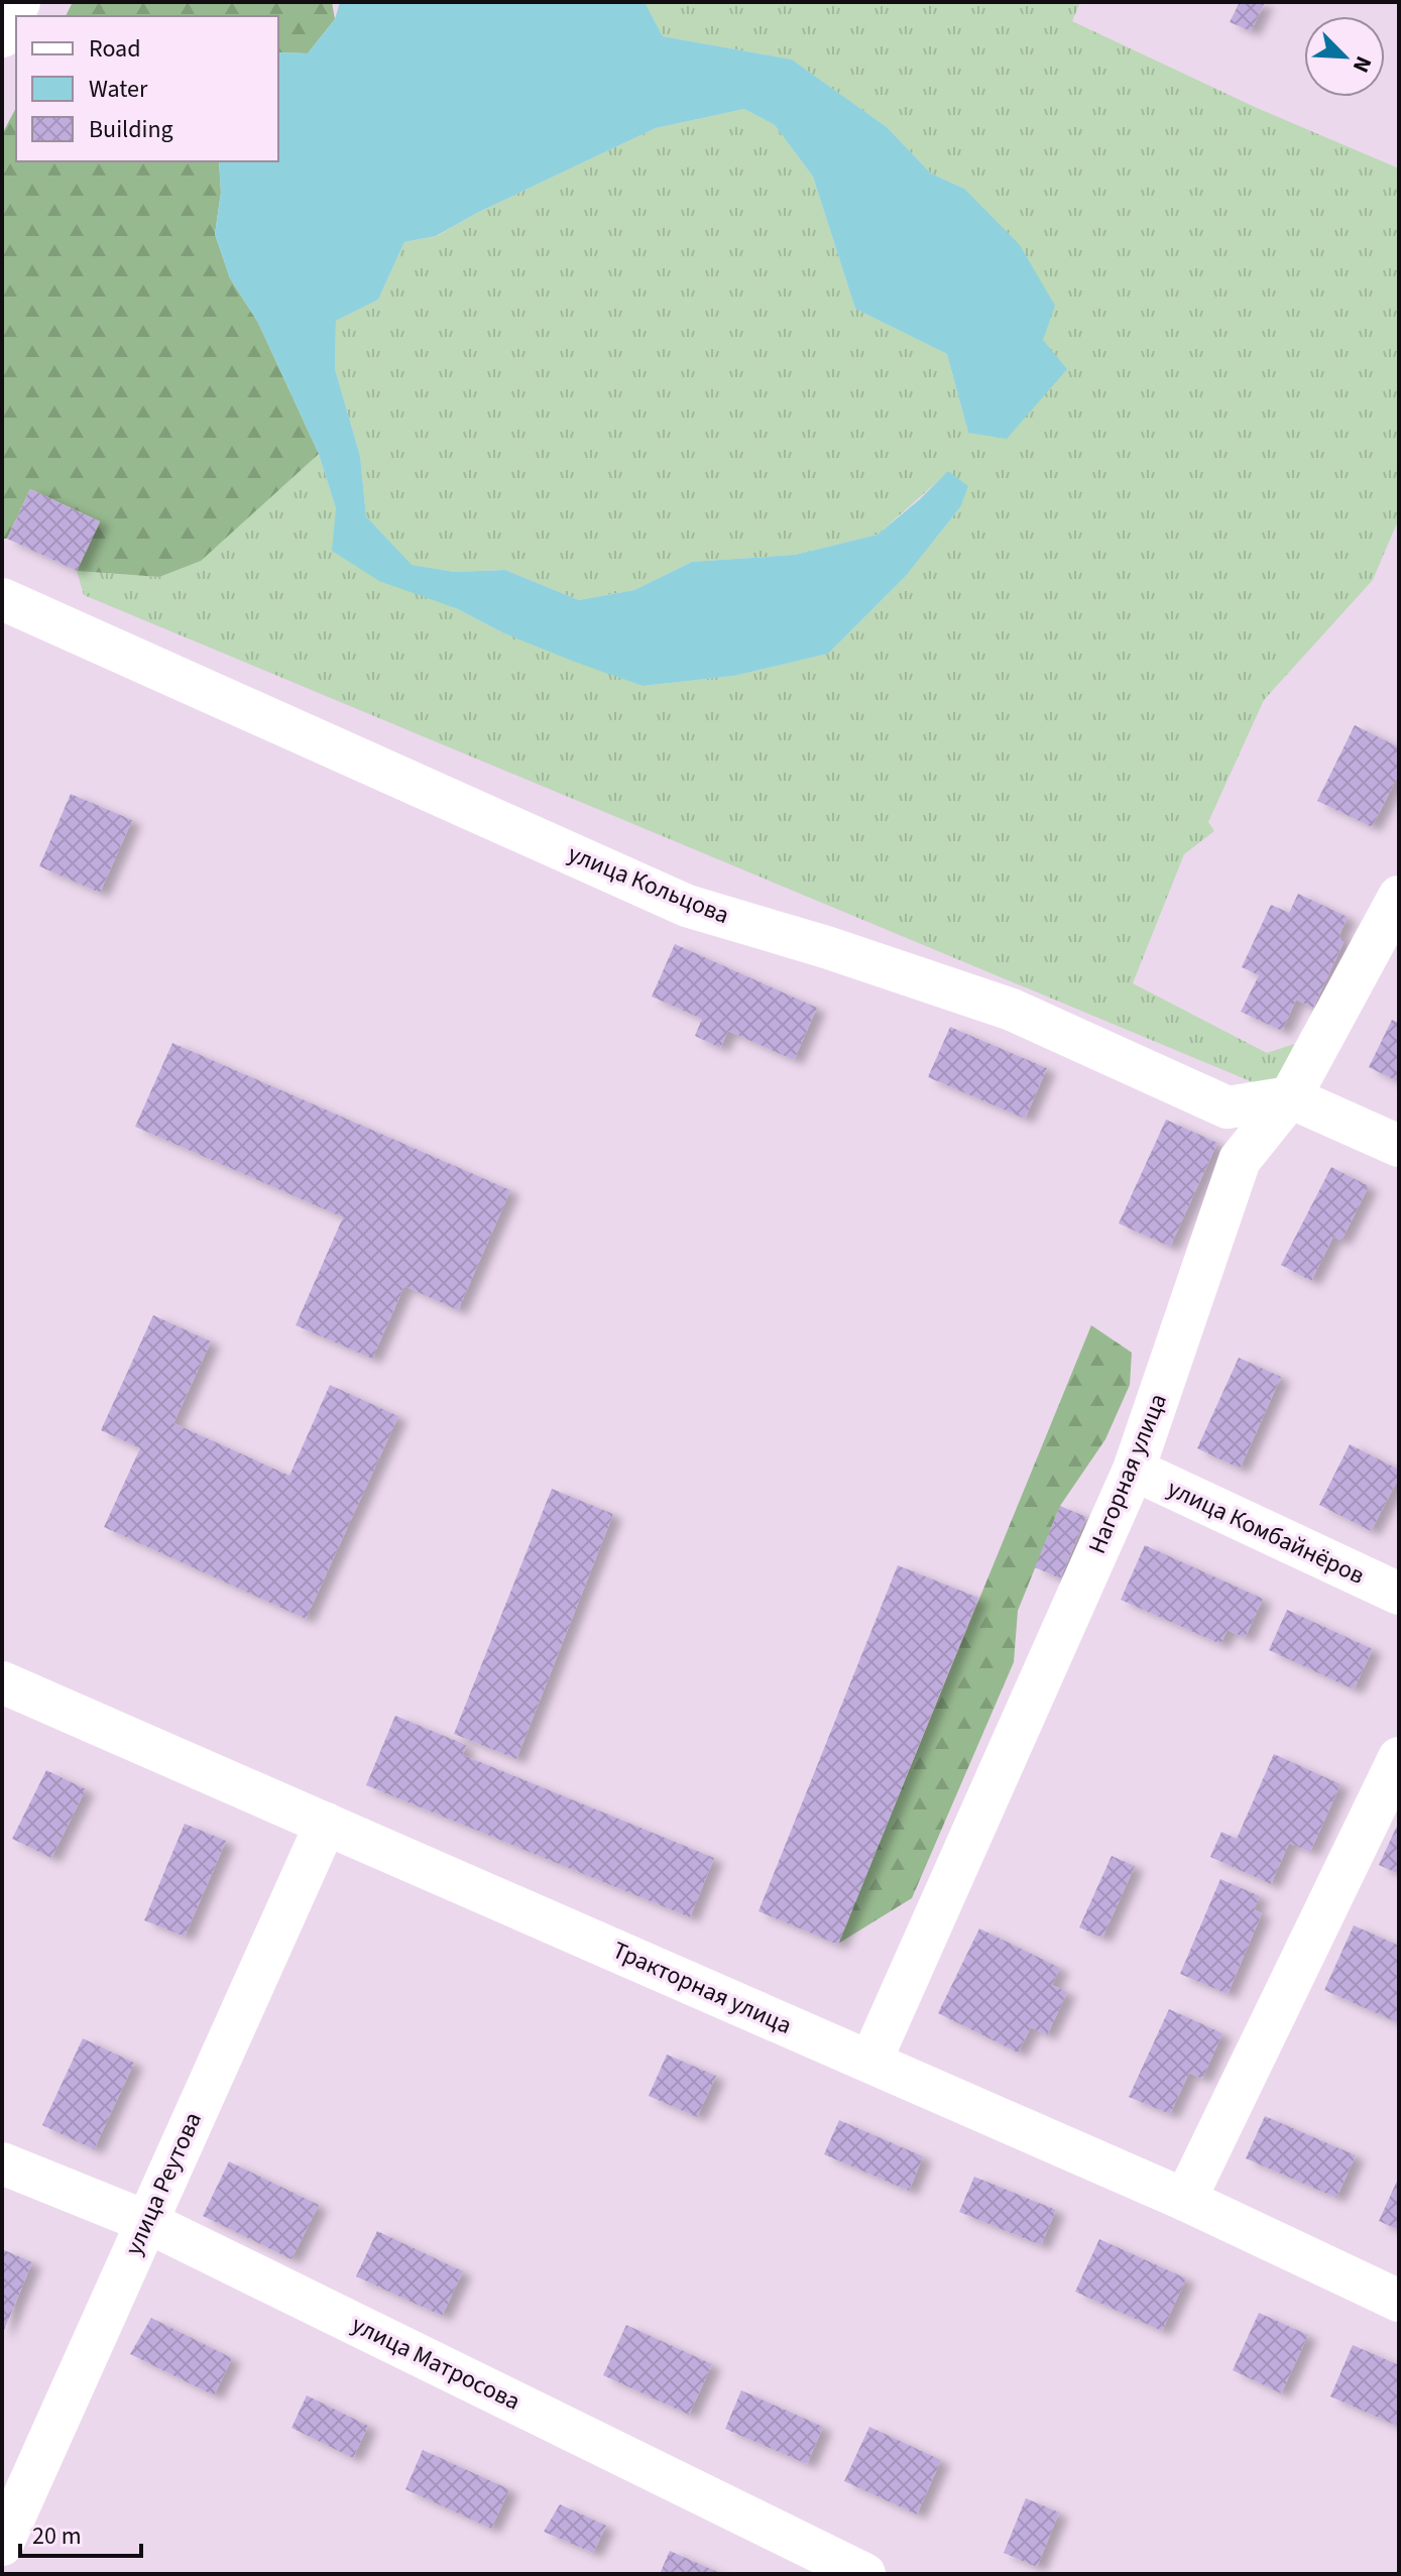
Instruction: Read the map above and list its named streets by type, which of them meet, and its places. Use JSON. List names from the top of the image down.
{
  "streets": {
    "street": [
      "улица Кольцова",
      "Нагорная улица",
      "улица Комбайнёров",
      "Тракторная улица",
      "улица Реутова",
      "улица Матросова"
    ]
  },
  "crossings": [
    ["улица Кольцова", "Нагорная улица"],
    ["Нагорная улица", "улица Комбайнёров"],
    ["Нагорная улица", "Тракторная улица"],
    ["Тракторная улица", "улица Реутова"],
    ["улица Реутова", "улица Матросова"]
  ],
  "legend": ["Road", "Water", "Building"],
  "scale_bar": "20 m",
  "north": "bottom right"
}
